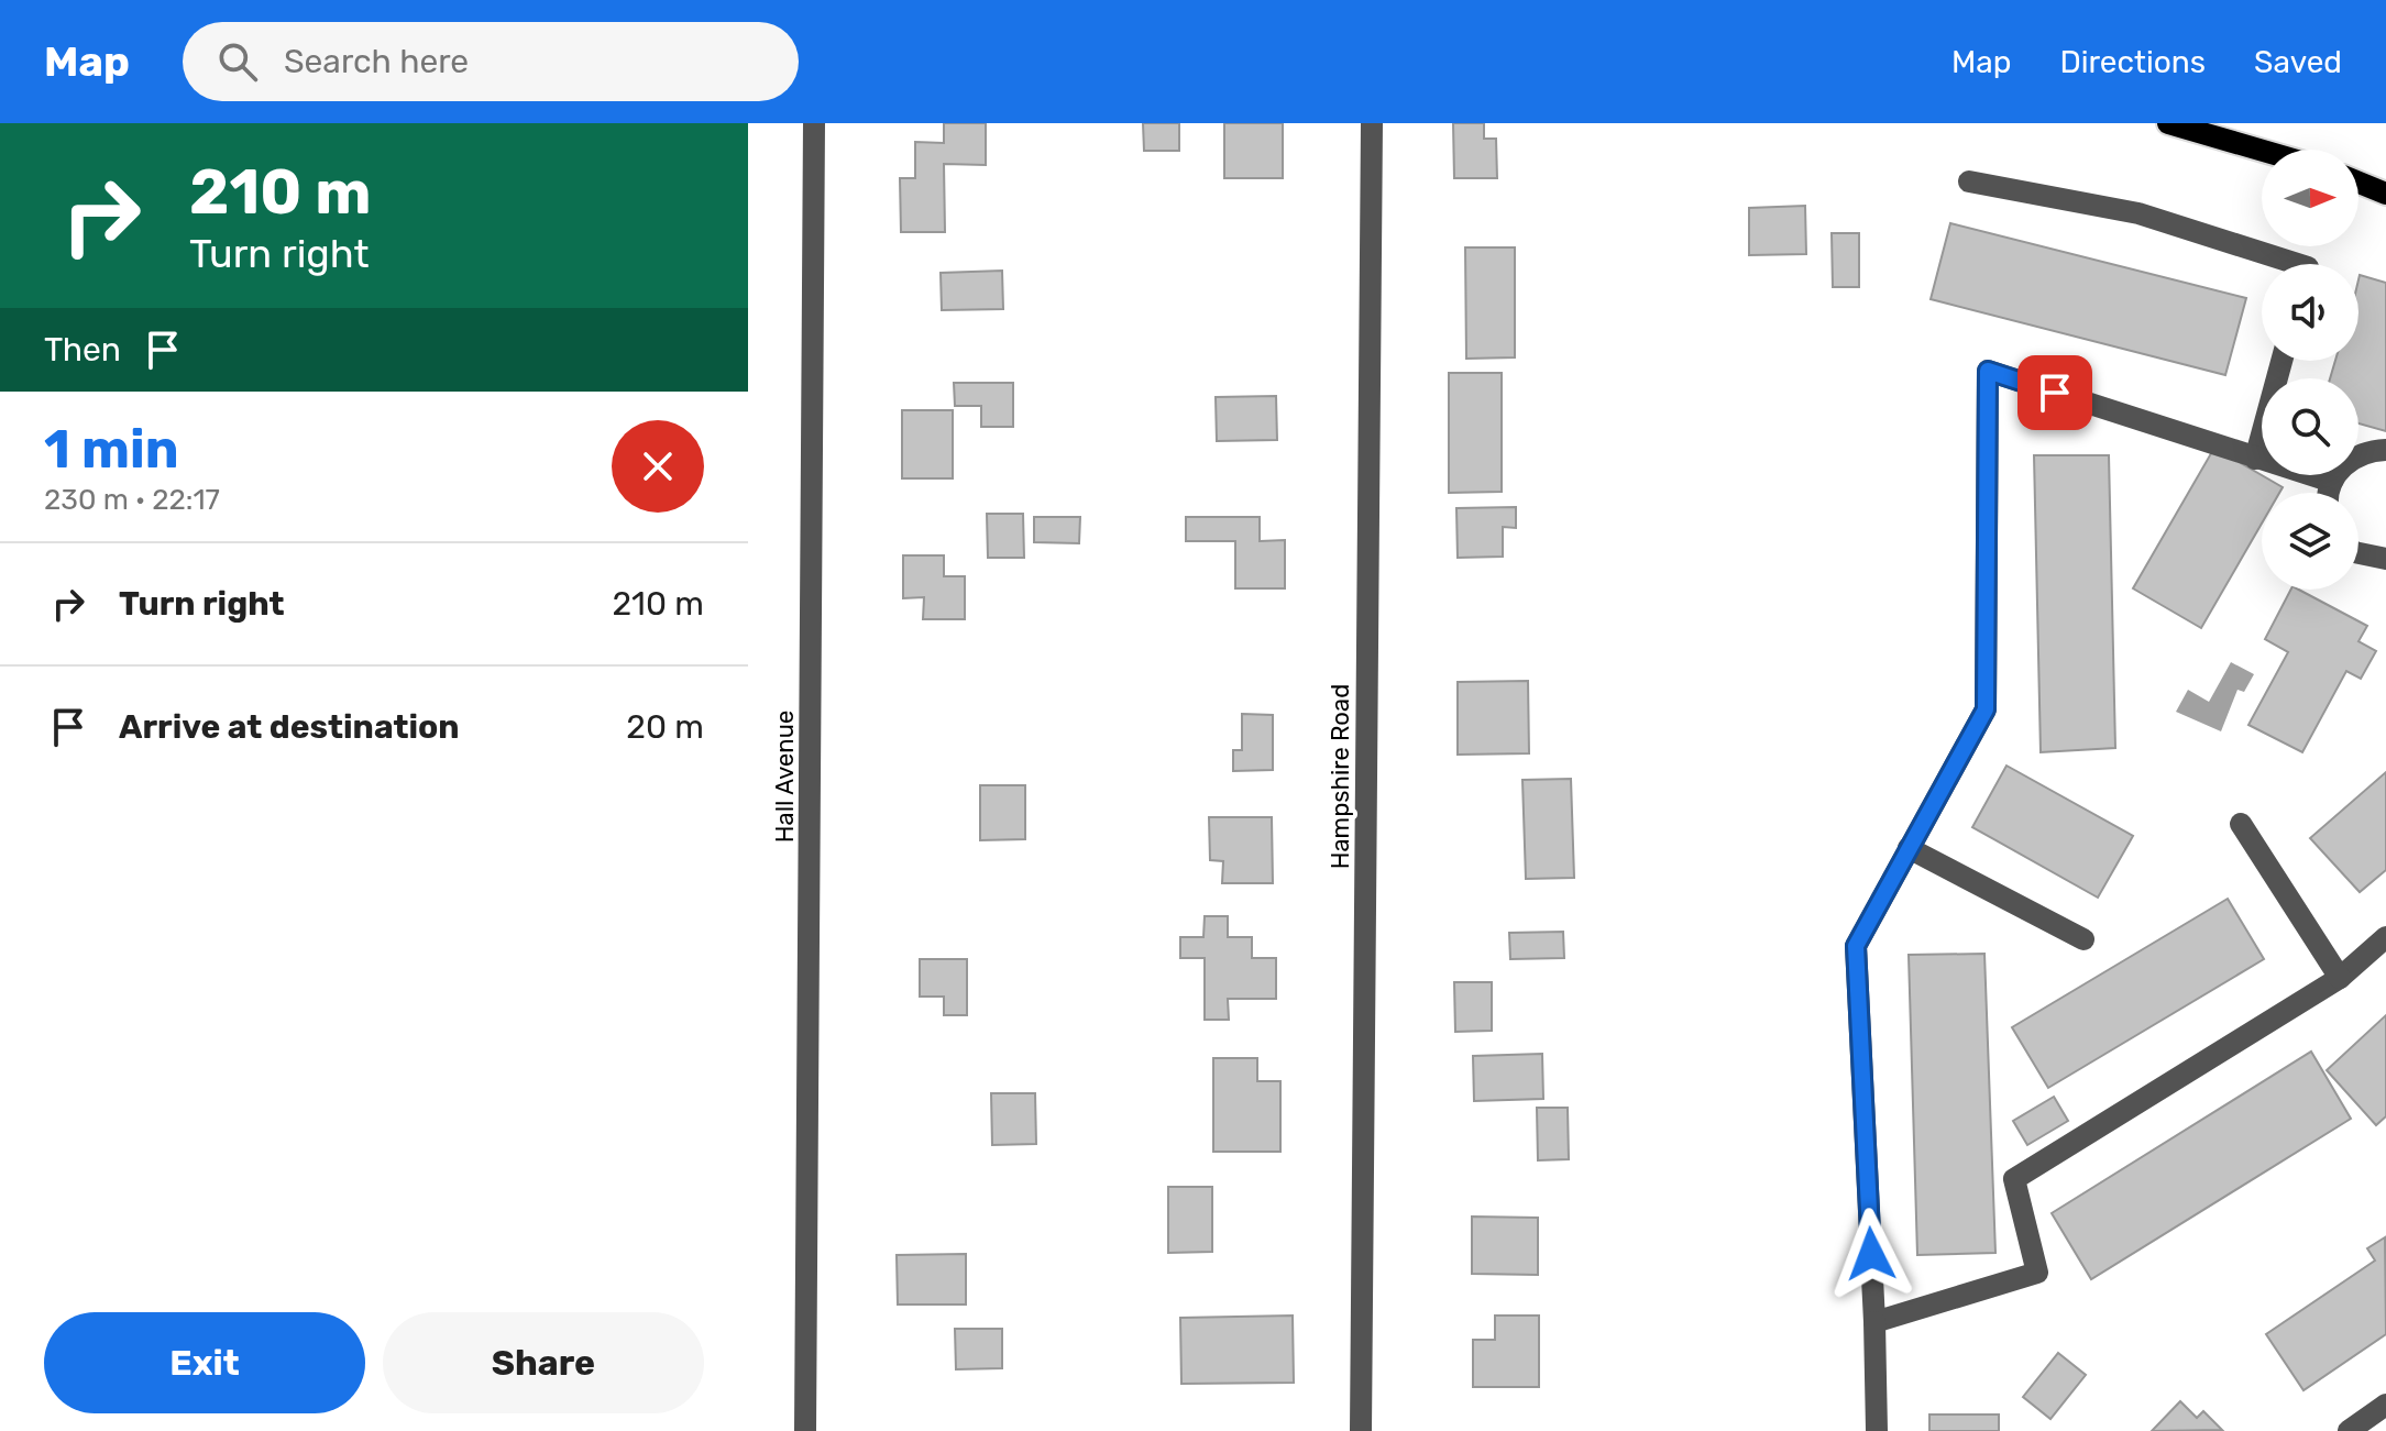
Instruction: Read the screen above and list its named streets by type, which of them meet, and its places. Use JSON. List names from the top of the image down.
{
  "streets": {
    "street": ["Hall Avenue", "Hampshire Road"]
  },
  "north": "right",
  "page": {
    "header": "Map",
    "search": "Search here",
    "nav": ["Map", "Directions", "Saved"],
    "turn": ["210 m", "Turn right"],
    "then": "Then",
    "heading": ["1 min", "230 m · 22:17"],
    "list": [
      {
        "name": "Turn right",
        "value": "210 m"
      },
      {
        "name": "Arrive at destination",
        "value": "20 m"
      }
    ],
    "buttons": ["Exit", "Share"]
  }
}
